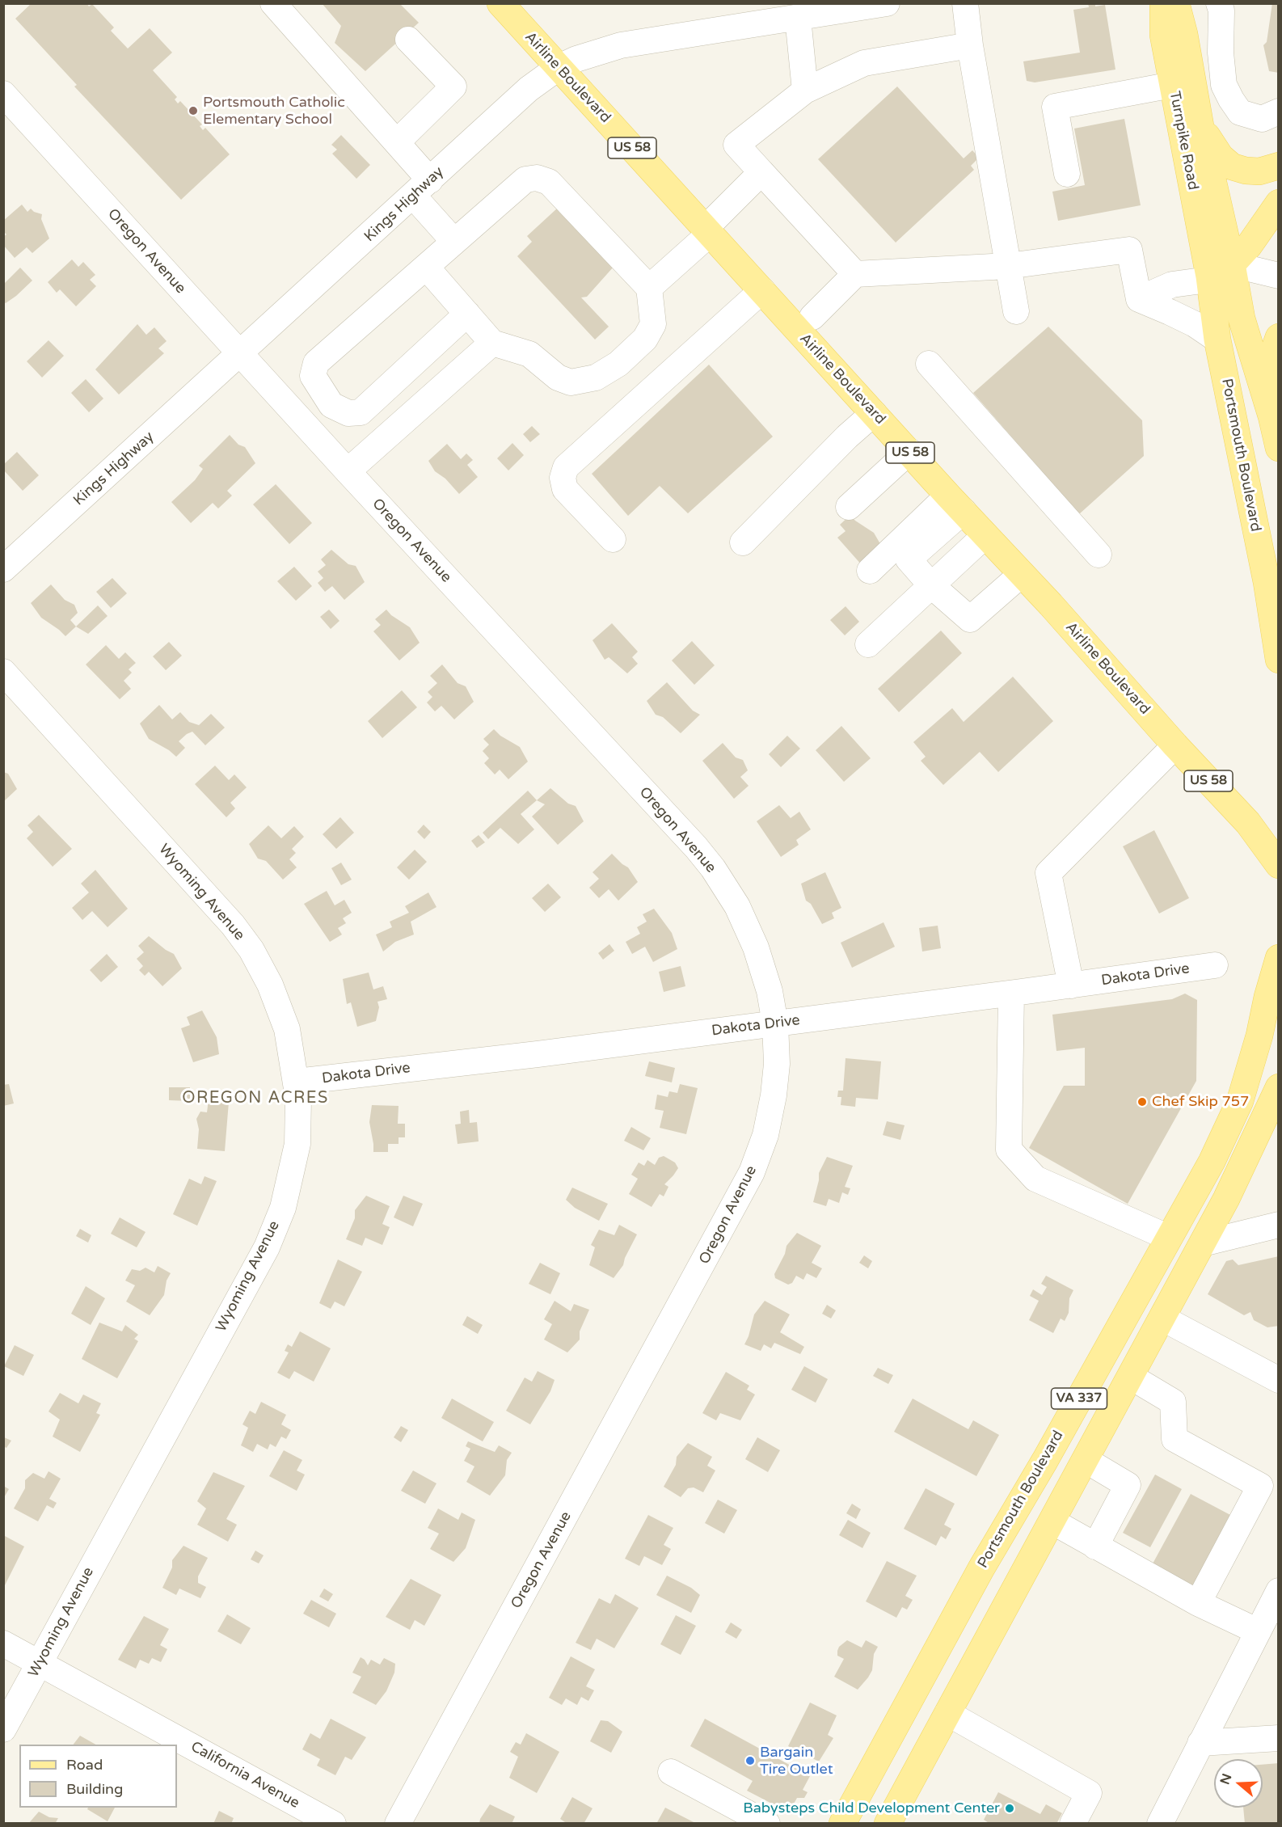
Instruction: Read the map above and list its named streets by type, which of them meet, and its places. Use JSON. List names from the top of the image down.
{
  "streets": {
    "main road": [
      "Airline Boulevard",
      "Turnpike Road",
      "US 58",
      "Portsmouth Boulevard",
      "VA 337"
    ],
    "street": [
      "Kings Highway",
      "Oregon Avenue",
      "Wyoming Avenue",
      "Dakota Drive",
      "California Avenue"
    ]
  },
  "crossings": [
    ["Airline Boulevard", "Kings Highway"],
    ["Turnpike Road", "Portsmouth Boulevard"],
    ["Kings Highway", "Oregon Avenue"],
    ["Oregon Avenue", "Dakota Drive"],
    ["Wyoming Avenue", "Dakota Drive"],
    ["Wyoming Avenue", "California Avenue"]
  ],
  "districts": ["OREGON ACRES"],
  "places": [
    "Portsmouth Catholic Elementary School",
    "Chef Skip 757",
    "Bargain Tire Outlet",
    "Babysteps Child Development Center"
  ],
  "legend": ["Road", "Building"],
  "north": "left"
}
